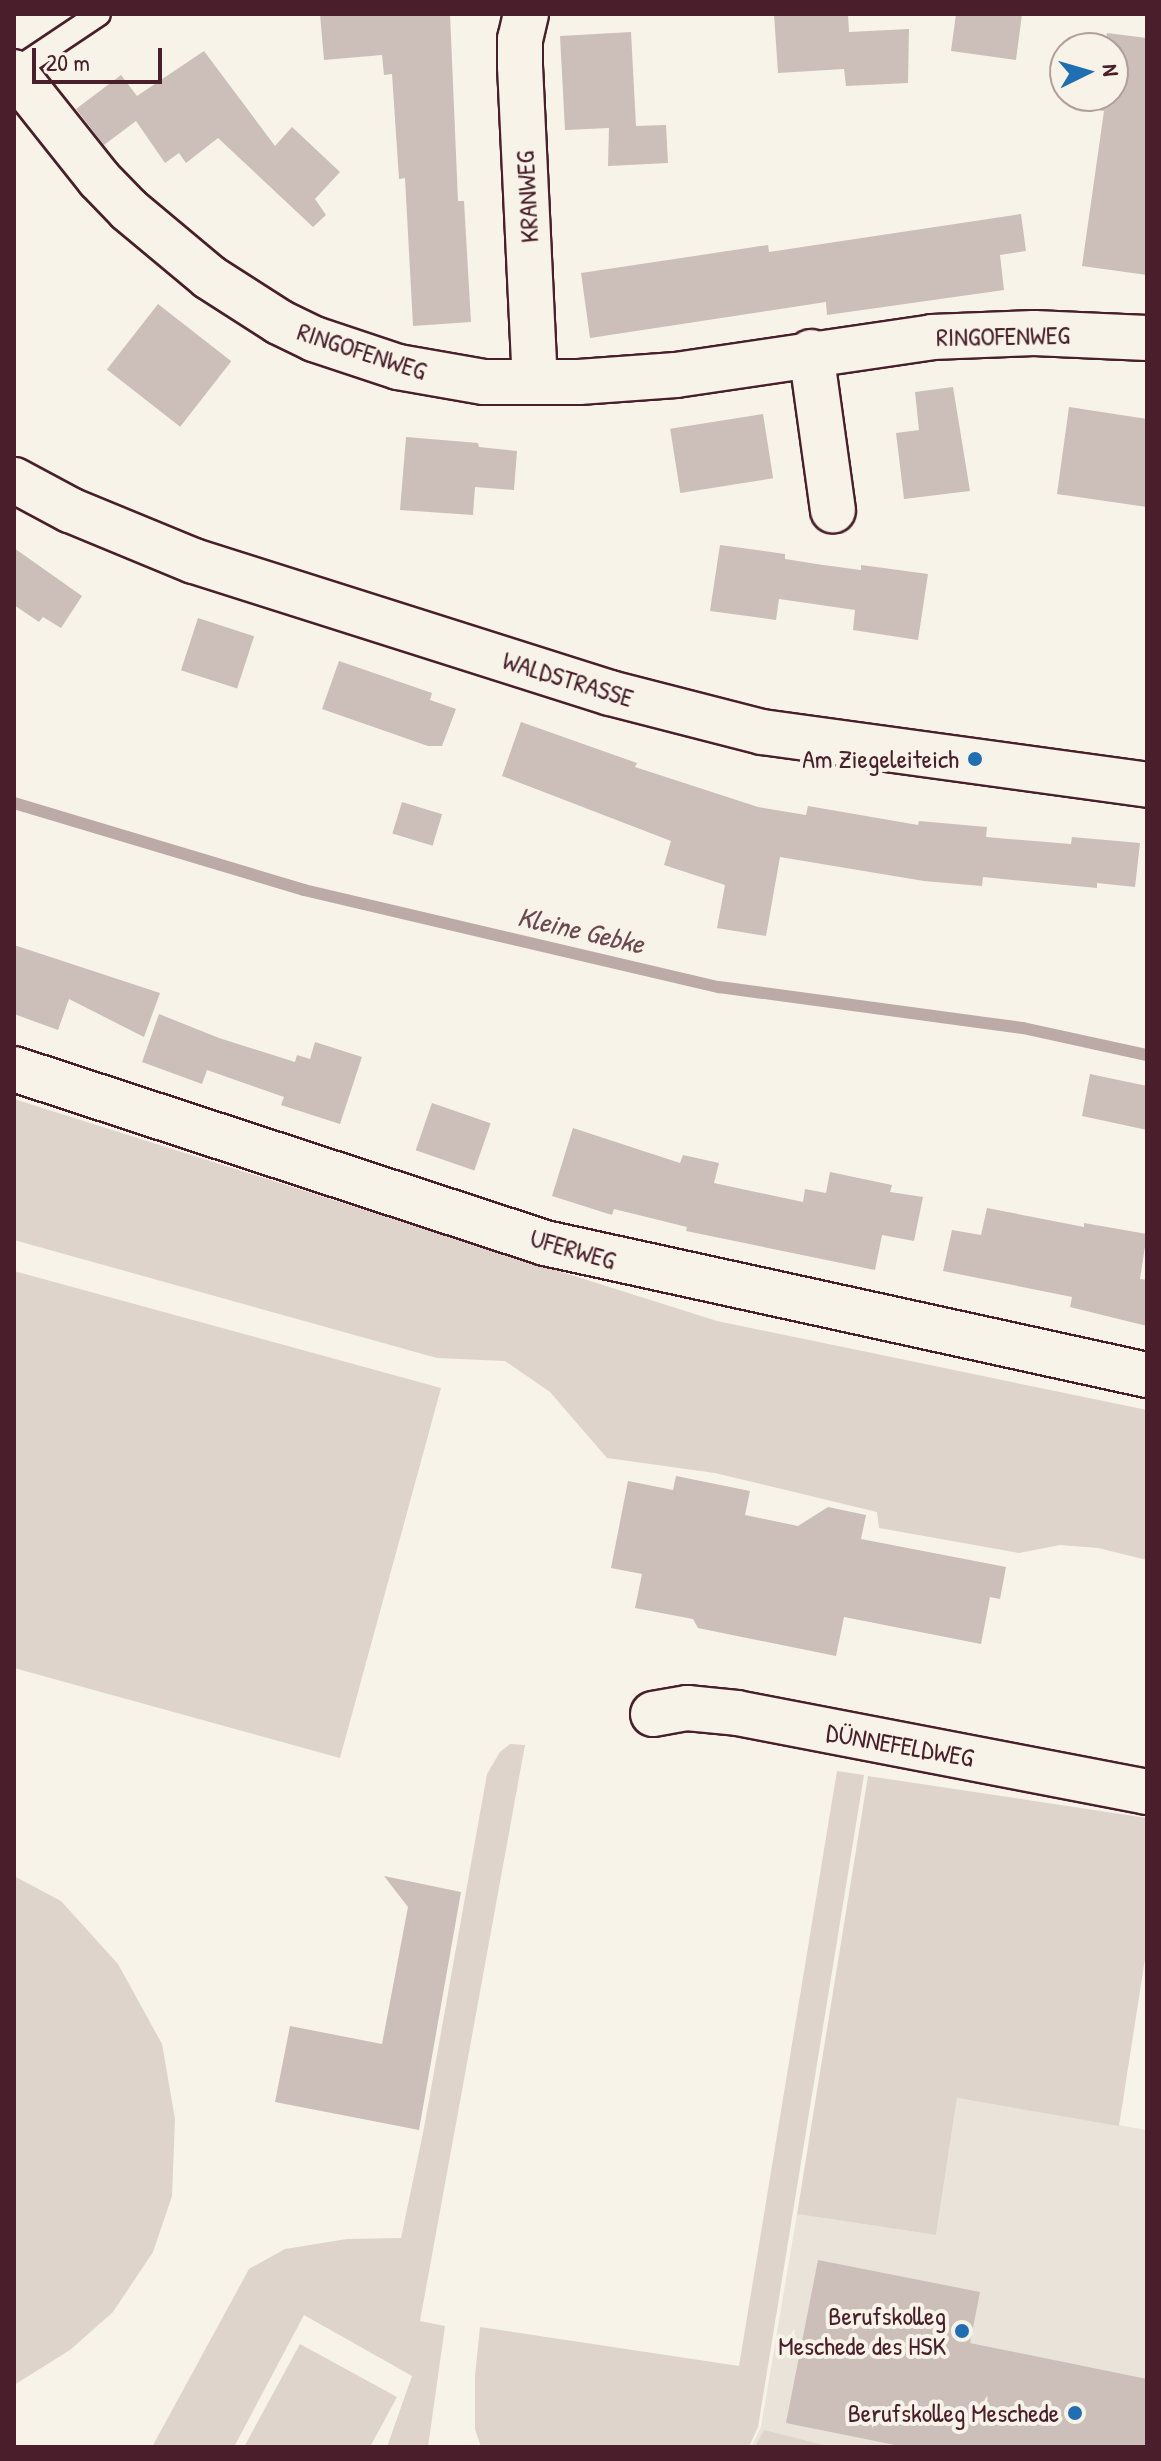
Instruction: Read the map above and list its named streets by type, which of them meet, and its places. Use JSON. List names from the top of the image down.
{
  "streets": {
    "street": [
      "KRANWEG",
      "RINGOFENWEG",
      "WALDSTRASSE",
      "UFERWEG",
      "DÜNNEFELDWEG"
    ]
  },
  "crossings": [
    ["KRANWEG", "RINGOFENWEG"]
  ],
  "water": ["Kleine Gebke"],
  "places": ["Am Ziegeleiteich", "Berufskolleg Meschede des HSK", "Berufskolleg Meschede"],
  "scale_bar": "20 m",
  "north": "right"
}
